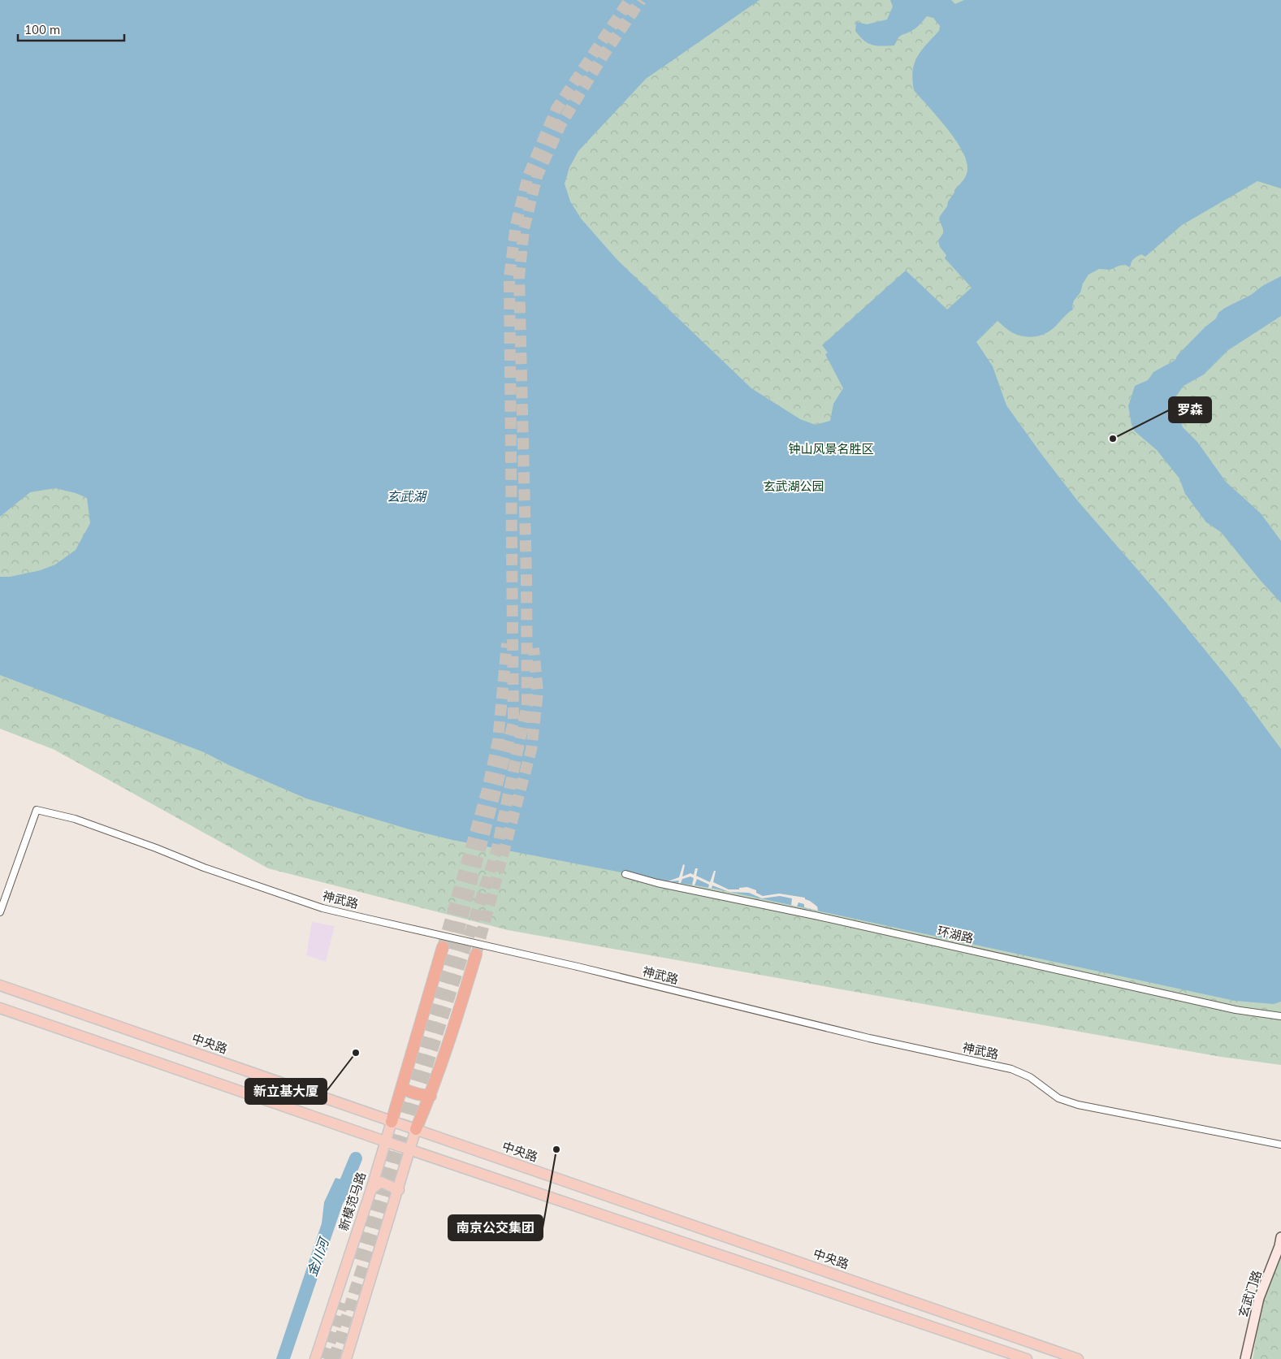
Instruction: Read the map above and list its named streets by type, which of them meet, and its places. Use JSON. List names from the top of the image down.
{
  "streets": {
    "main road": ["中央路", "新模范马路"],
    "street": ["神武路", "环湖路", "玄武门路"]
  },
  "crossings": [
    ["中央路", "新模范马路"]
  ],
  "water": ["玄武湖", "金川河"],
  "parks": ["钟山风景名胜区", "玄武湖公园"],
  "places": ["罗森", "新立基大厦", "南京公交集团"],
  "scale_bar": "100 m"
}
